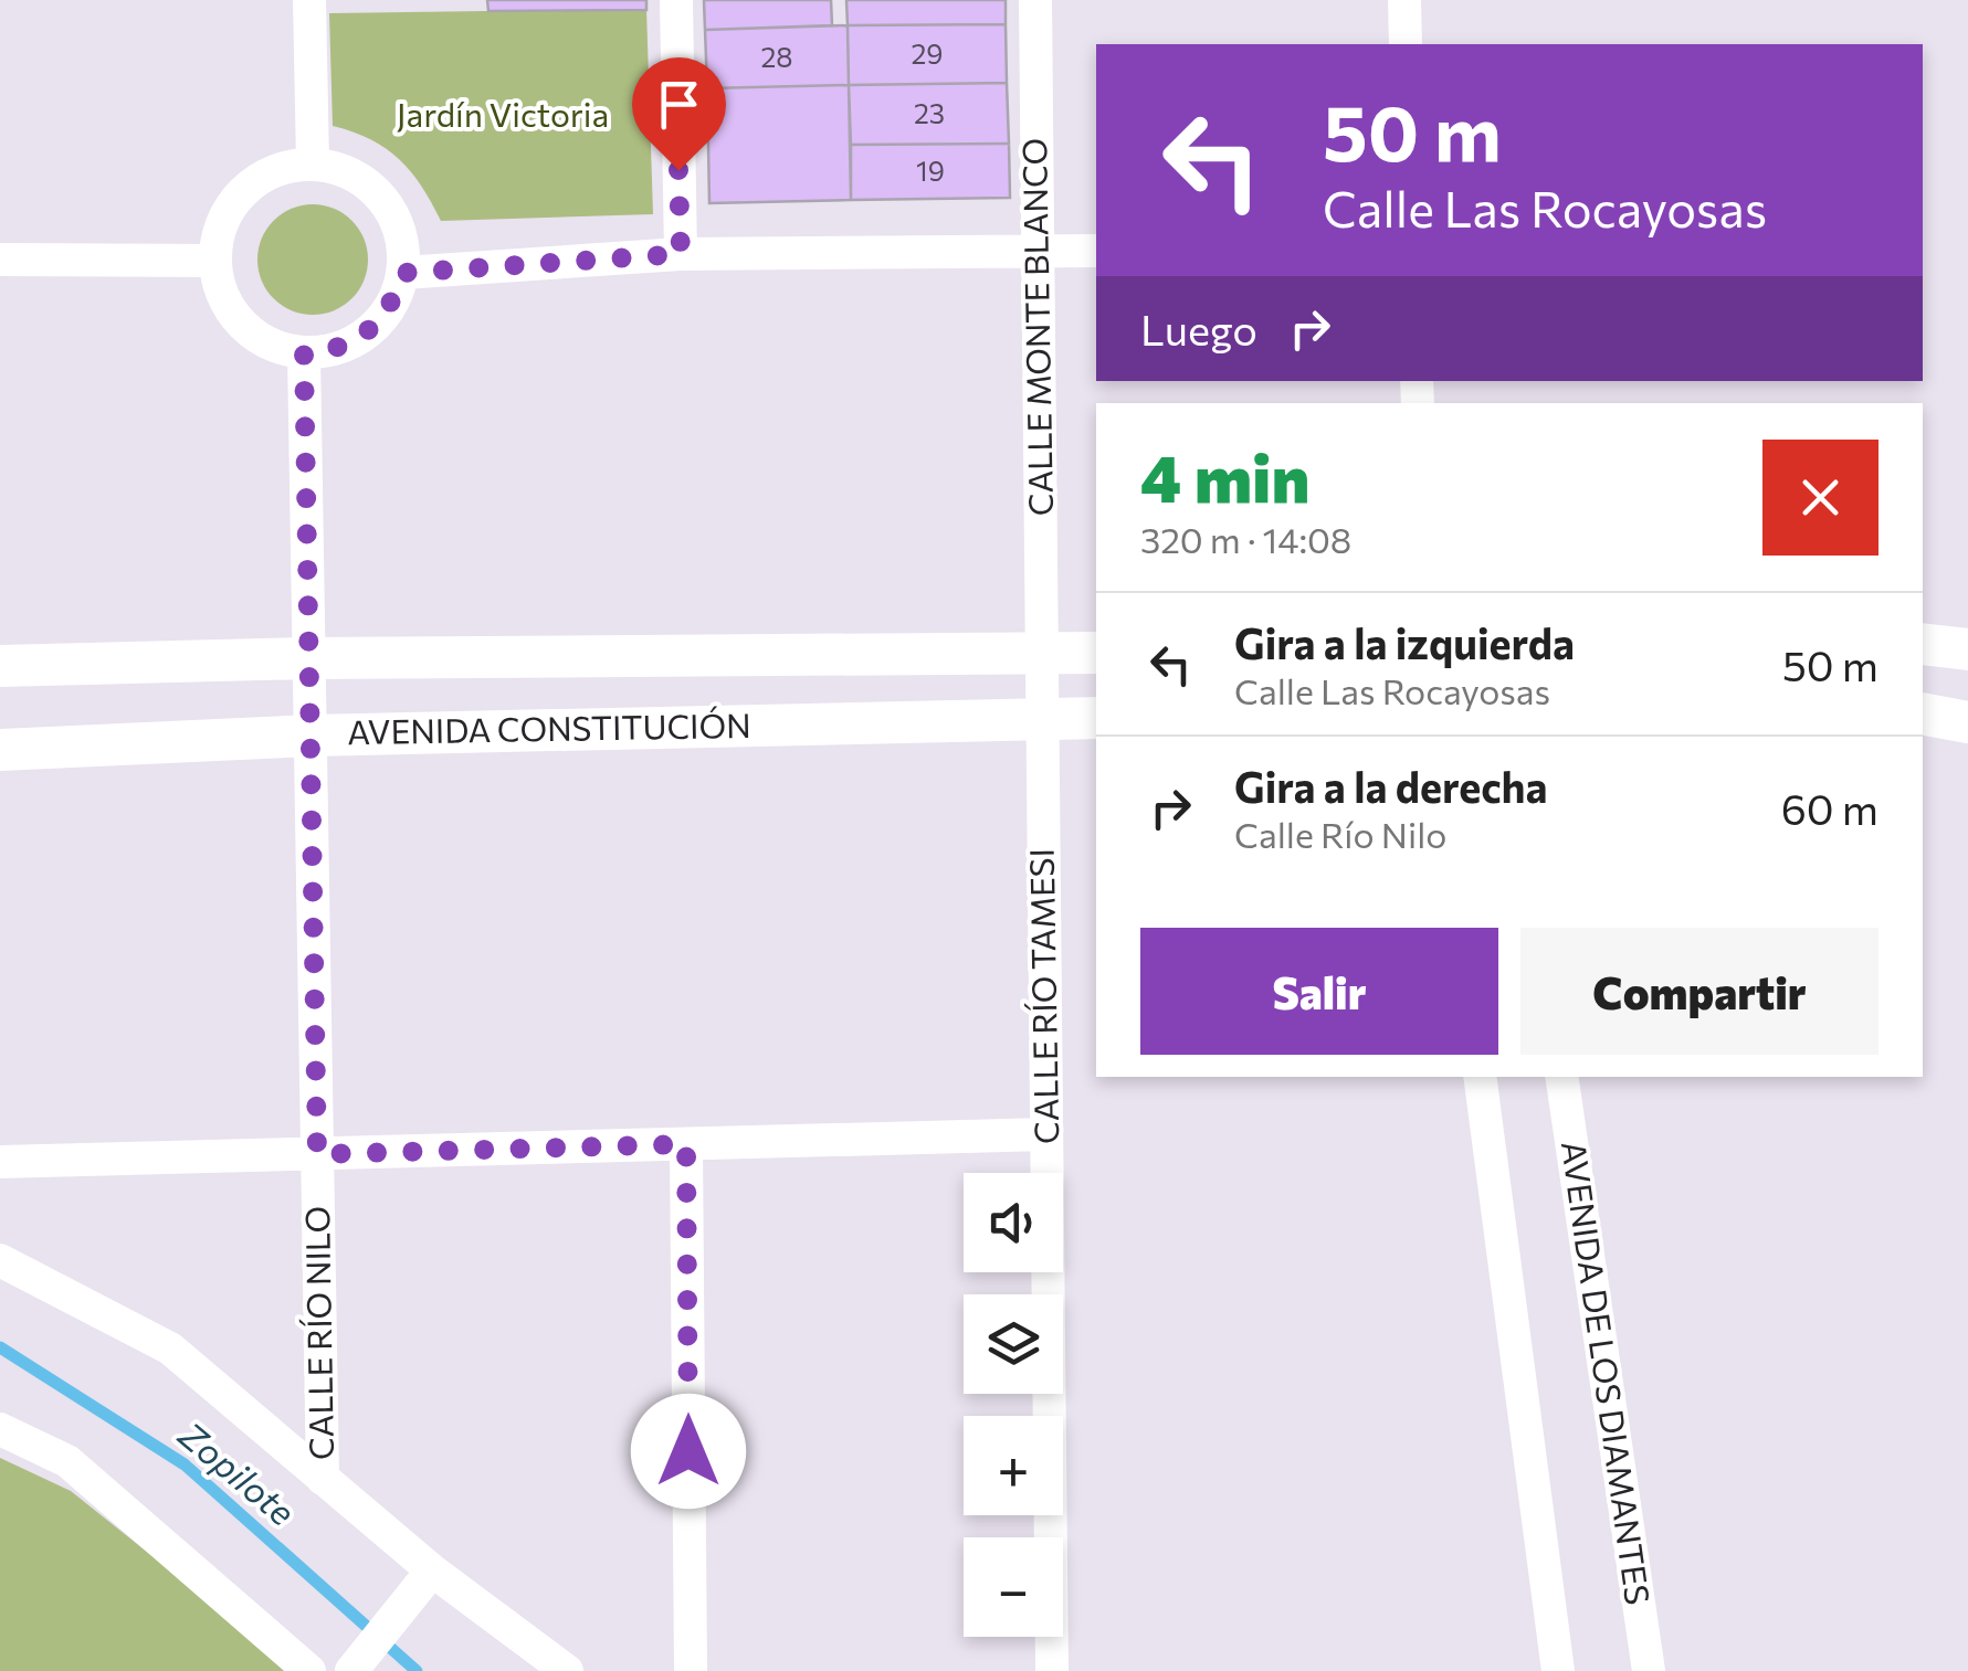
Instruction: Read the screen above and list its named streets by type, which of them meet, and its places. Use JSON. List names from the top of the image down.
{
  "streets": {
    "street": [
      "CALLE MONTE BLANCO",
      "AVENIDA CONSTITUCIÓN",
      "CALLE RÍO TAMESI",
      "CALLE RÍO NILO",
      "AVENIDA DE LOS DIAMANTES"
    ]
  },
  "crossings": [
    ["CALLE MONTE BLANCO", "CALLE RÍO TAMESI"],
    ["AVENIDA CONSTITUCIÓN", "CALLE RÍO TAMESI"],
    ["AVENIDA CONSTITUCIÓN", "CALLE RÍO NILO"]
  ],
  "water": ["Zopilote"],
  "parks": ["Jardín Victoria"],
  "house_numbers": [
    "29",
    "28",
    "23",
    "19"
  ],
  "page": {
    "turn": ["50 m", "Calle Las Rocayosas"],
    "then": "Luego",
    "heading": ["4 min", "320 m · 14:08"],
    "list": [
      {
        "name": "Gira a la izquierda",
        "note": "Calle Las Rocayosas",
        "value": "50 m"
      },
      {
        "name": "Gira a la derecha",
        "note": "Calle Río Nilo",
        "value": "60 m"
      }
    ],
    "buttons": ["Salir", "Compartir"],
    "map_buttons": ["+", "−"]
  }
}
